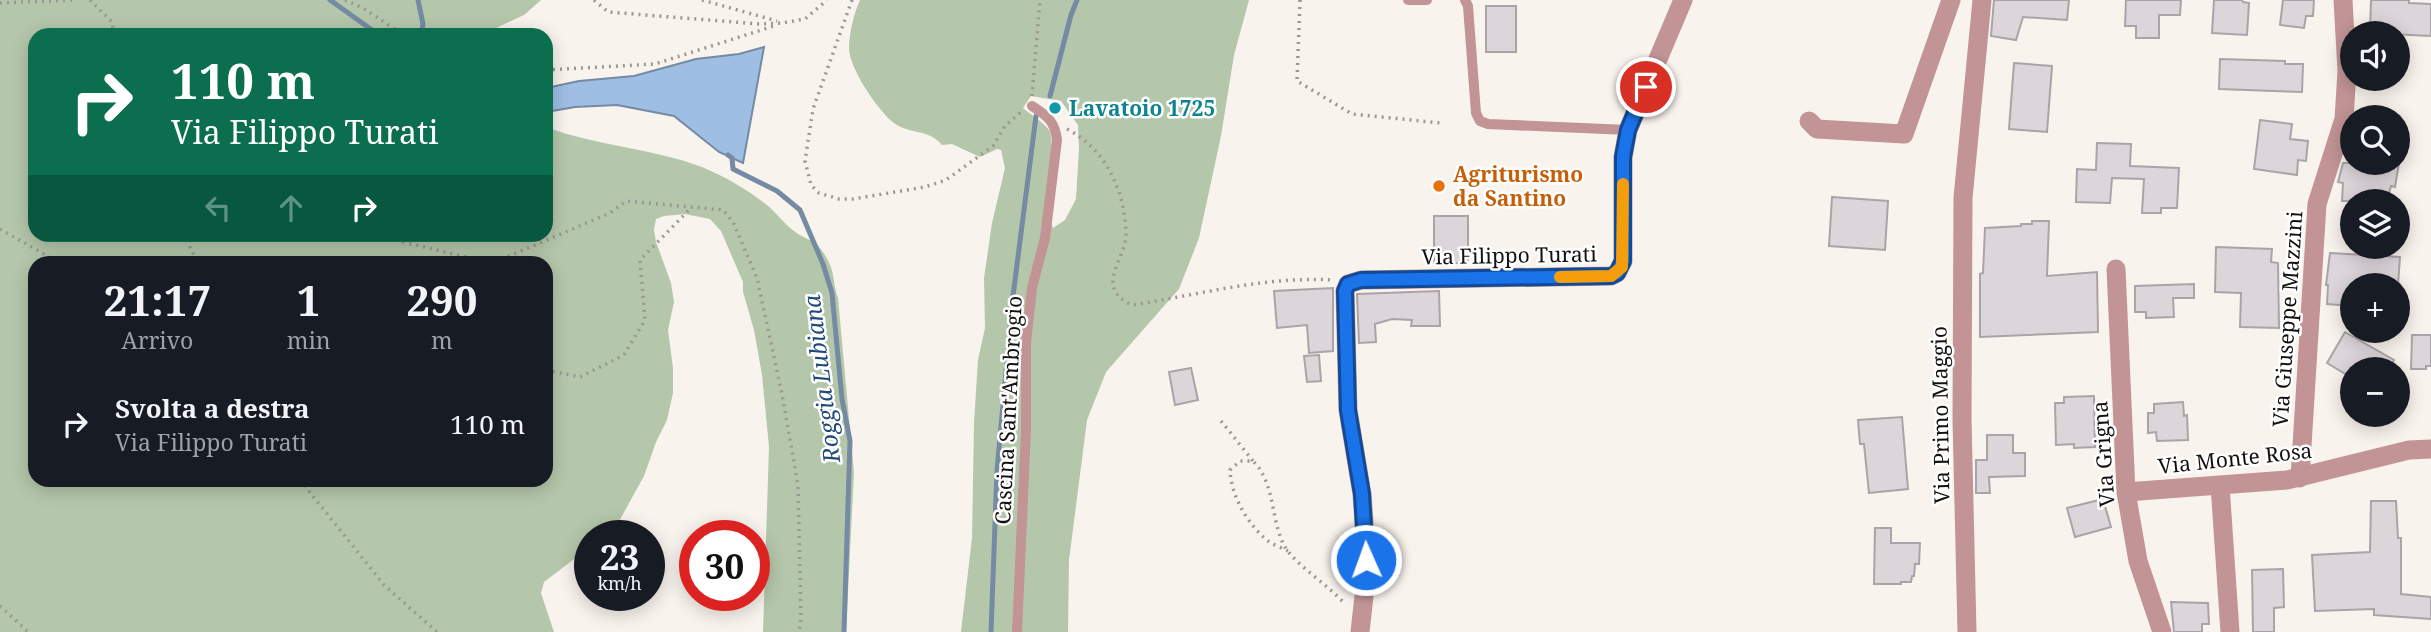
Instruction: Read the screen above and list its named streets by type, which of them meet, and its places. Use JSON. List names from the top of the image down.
{
  "streets": {
    "street": [
      "Via Filippo Turati",
      "Via Giuseppe Mazzini",
      "Via Primo Maggio",
      "Via Grigna",
      "Via Monte Rosa"
    ],
    "lane": ["Cascina Sant'Ambrogio"]
  },
  "crossings": [
    ["Via Giuseppe Mazzini", "Via Monte Rosa"],
    ["Via Grigna", "Via Monte Rosa"]
  ],
  "water": ["Roggia Lubiana"],
  "places": ["Lavatoio 1725", "Agriturismo da Santino"],
  "page": {
    "map_buttons": ["+", "−"],
    "turn": ["110 m", "Via Filippo Turati"],
    "eta": [
      "21:17",
      "Arrivo",
      "1",
      "min",
      "290",
      "m"
    ],
    "list": [
      {
        "name": "Svolta a destra",
        "note": "Via Filippo Turati",
        "value": "110 m"
      }
    ],
    "speed": "23 km/h",
    "limit": "30"
  }
}
